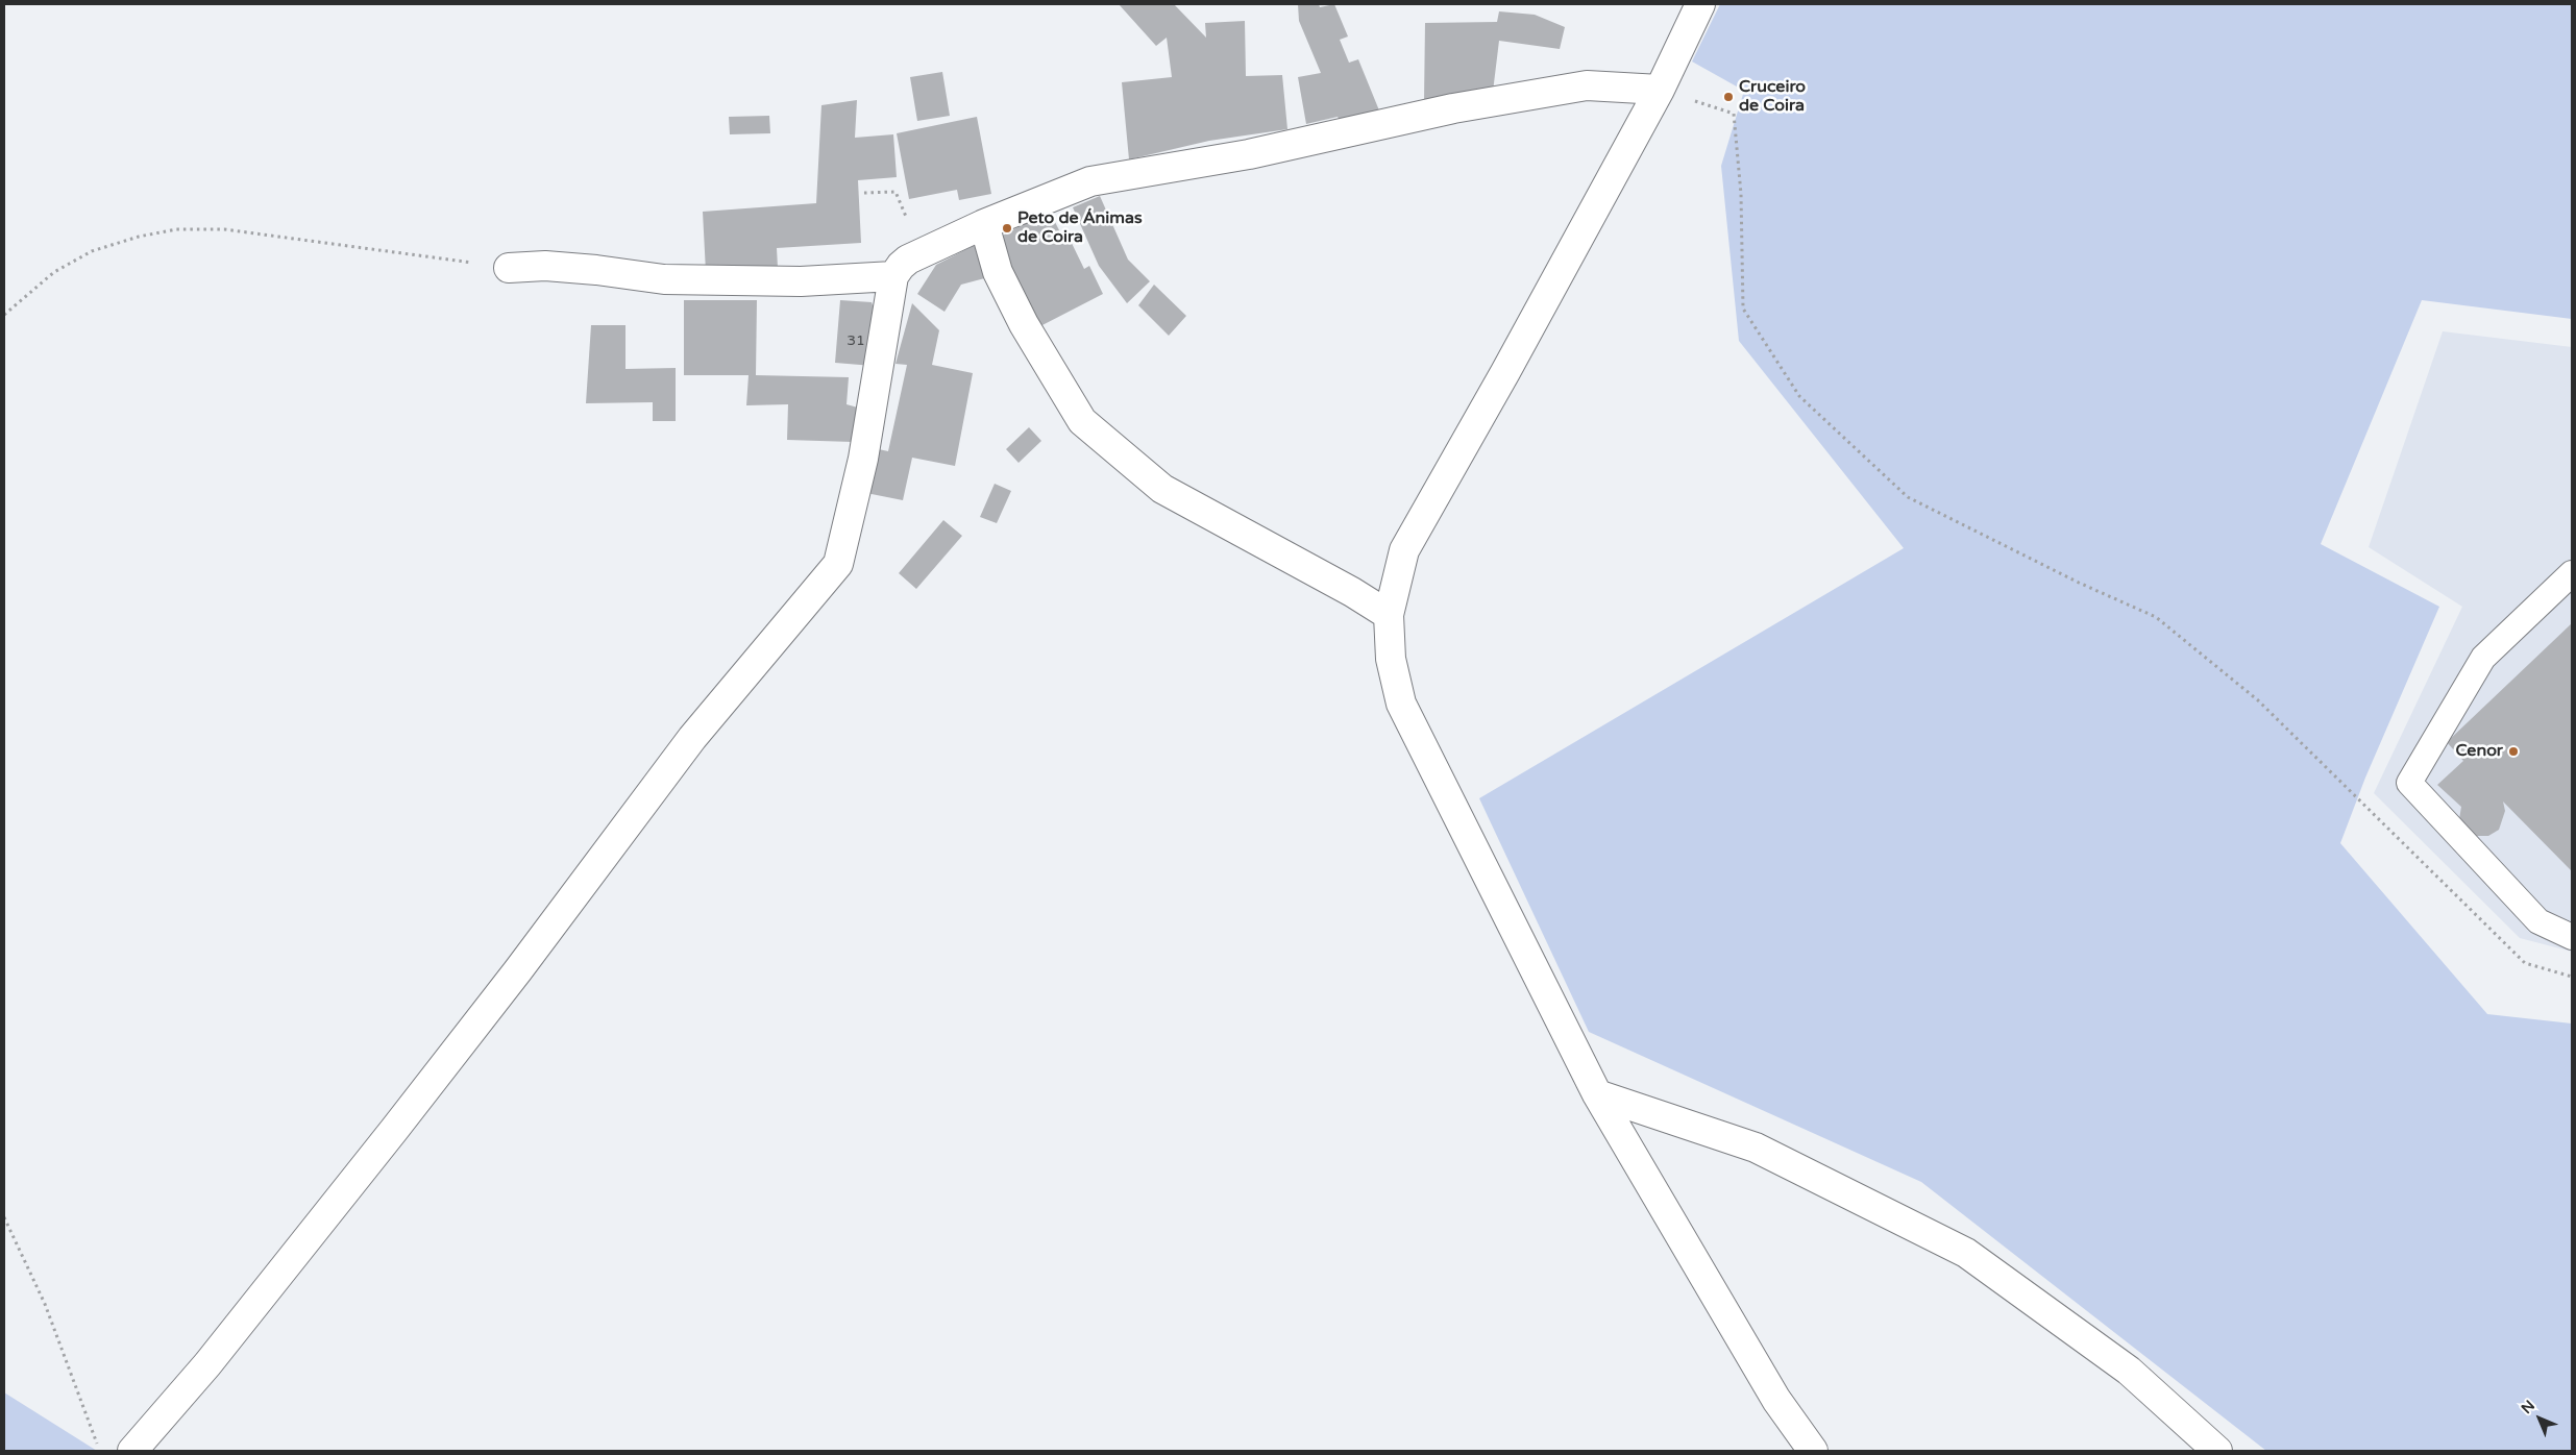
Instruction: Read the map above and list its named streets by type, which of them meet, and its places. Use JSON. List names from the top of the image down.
{
  "places": ["Cruceiro de Coira", "Peto de Ánimas de Coira", "Cenor"],
  "house_numbers": ["31"],
  "north": "top left"
}
